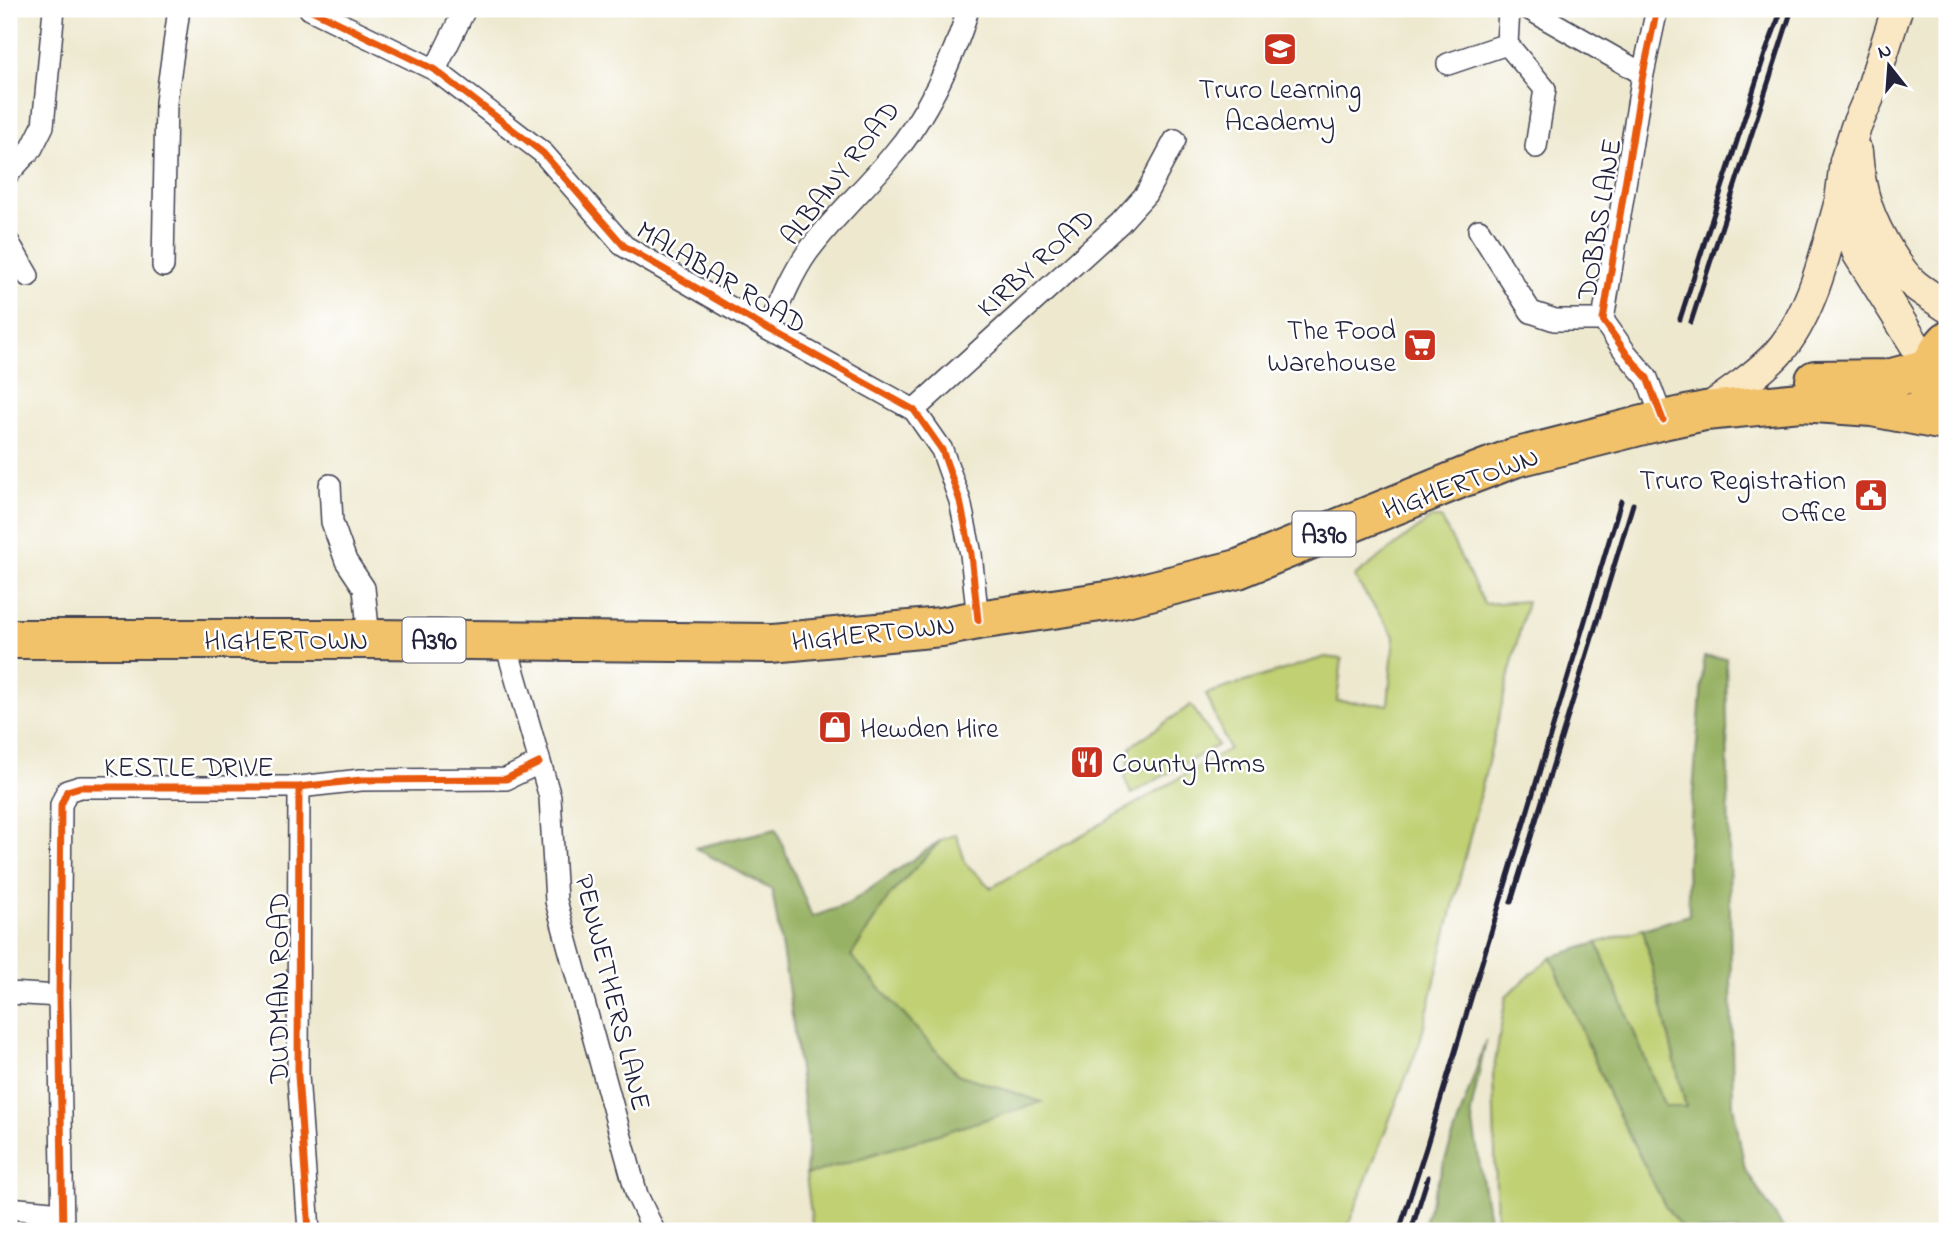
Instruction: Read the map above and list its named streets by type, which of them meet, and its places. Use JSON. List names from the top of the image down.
{
  "streets": {
    "highway": ["HIGHERTOWN", "A390"],
    "street": [
      "ALBANY ROAD",
      "DOBBS LANE",
      "KIRBY ROAD",
      "MALABAR ROAD",
      "KESTLE DRIVE",
      "DUDMAN ROAD",
      "PENWETHERS LANE"
    ]
  },
  "crossings": [
    ["ALBANY ROAD", "MALABAR ROAD"],
    ["DOBBS LANE", "HIGHERTOWN"],
    ["KIRBY ROAD", "MALABAR ROAD"],
    ["MALABAR ROAD", "HIGHERTOWN"],
    ["HIGHERTOWN", "PENWETHERS LANE"],
    ["KESTLE DRIVE", "DUDMAN ROAD"],
    ["KESTLE DRIVE", "PENWETHERS LANE"]
  ],
  "places": {
    "school or university": ["Truro Learning Academy"],
    "supermarket": ["The Food Warehouse"],
    "public building": ["Truro Registration Office"],
    "shop": ["Hewden Hire"],
    "restaurant": ["County Arms"]
  },
  "north": "top"
}
